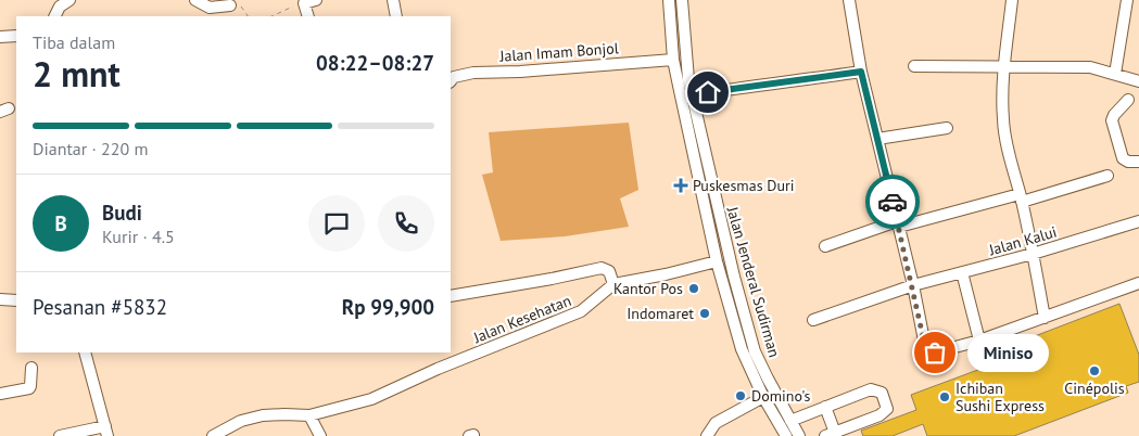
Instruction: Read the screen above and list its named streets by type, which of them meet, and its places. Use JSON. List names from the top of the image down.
{
  "streets": {
    "street": [
      "Jalan Imam Bonjol",
      "Jalan Kalui",
      "Jalan Jenderal Sudirman",
      "Jalan Kesehatan"
    ]
  },
  "crossings": [
    ["Jalan Imam Bonjol", "Jalan Jenderal Sudirman"],
    ["Jalan Jenderal Sudirman", "Jalan Kesehatan"]
  ],
  "places": {
    "health": ["Puskesmas Duri"],
    "other": [
      "Kantor Pos",
      "Indomaret",
      "Miniso",
      "Cinépolis",
      "Domino's",
      "Ichiban Sushi Express"
    ]
  },
  "page": {
    "heading": ["2 mnt", "Tiba dalam", "08:22–08:27"],
    "panel": [
      "Budi",
      "Kurir · 4.5",
      "Pesanan #5832",
      "Rp 99,900"
    ],
    "bar": "Diantar · 220 m",
    "round": "B",
    "bubble": "Miniso"
  }
}
